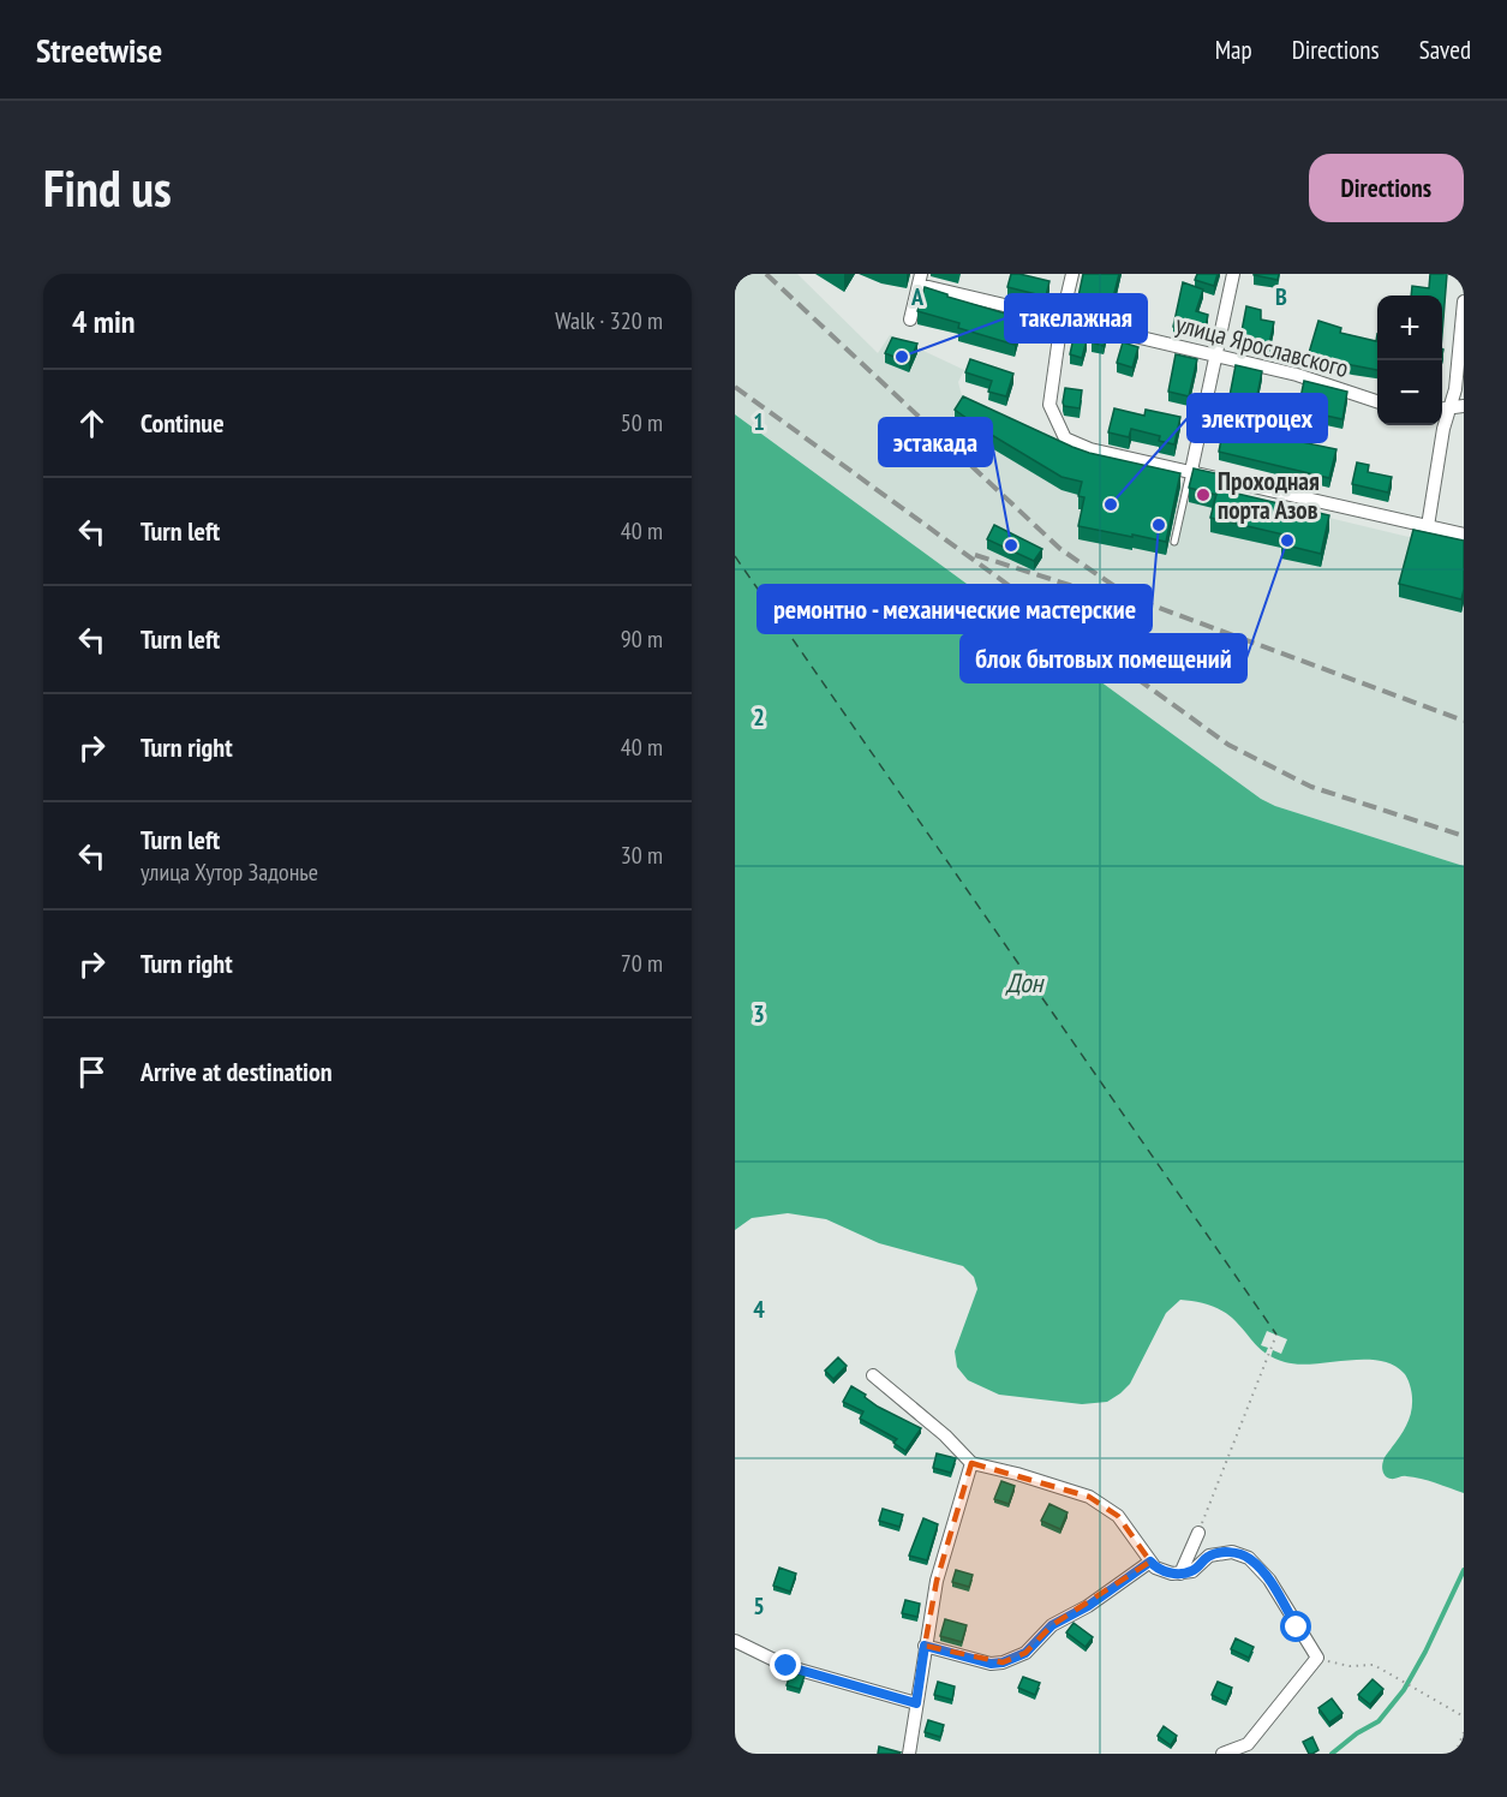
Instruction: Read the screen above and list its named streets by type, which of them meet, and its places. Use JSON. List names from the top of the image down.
{
  "streets": {
    "street": ["улица Ярославского"]
  },
  "water": ["Дон"],
  "places": [
    "такелажная",
    "Проходная порта Азов",
    "электроцех",
    "ремонтно - механические мастерские",
    "блок бытовых помещений",
    "эстакада"
  ],
  "page": {
    "header": "Streetwise",
    "nav": ["Map", "Directions", "Saved"],
    "buttons": "Directions",
    "title": "Find us",
    "heading": ["4 min", "Walk · 320 m"],
    "map_buttons": ["+", "−"],
    "list": [
      ["Continue", "50 m"],
      ["Turn left", "40 m"],
      ["Turn left", "90 m"],
      ["Turn right", "40 m"],
      ["Turn left", "улица Хутор Задонье", "30 m"],
      ["Turn right", "70 m"],
      "Arrive at destination"
    ]
  },
  "grid": {
    "columns": ["A", "B"],
    "rows": [
      "1",
      "2",
      "3",
      "4",
      "5"
    ]
  }
}
